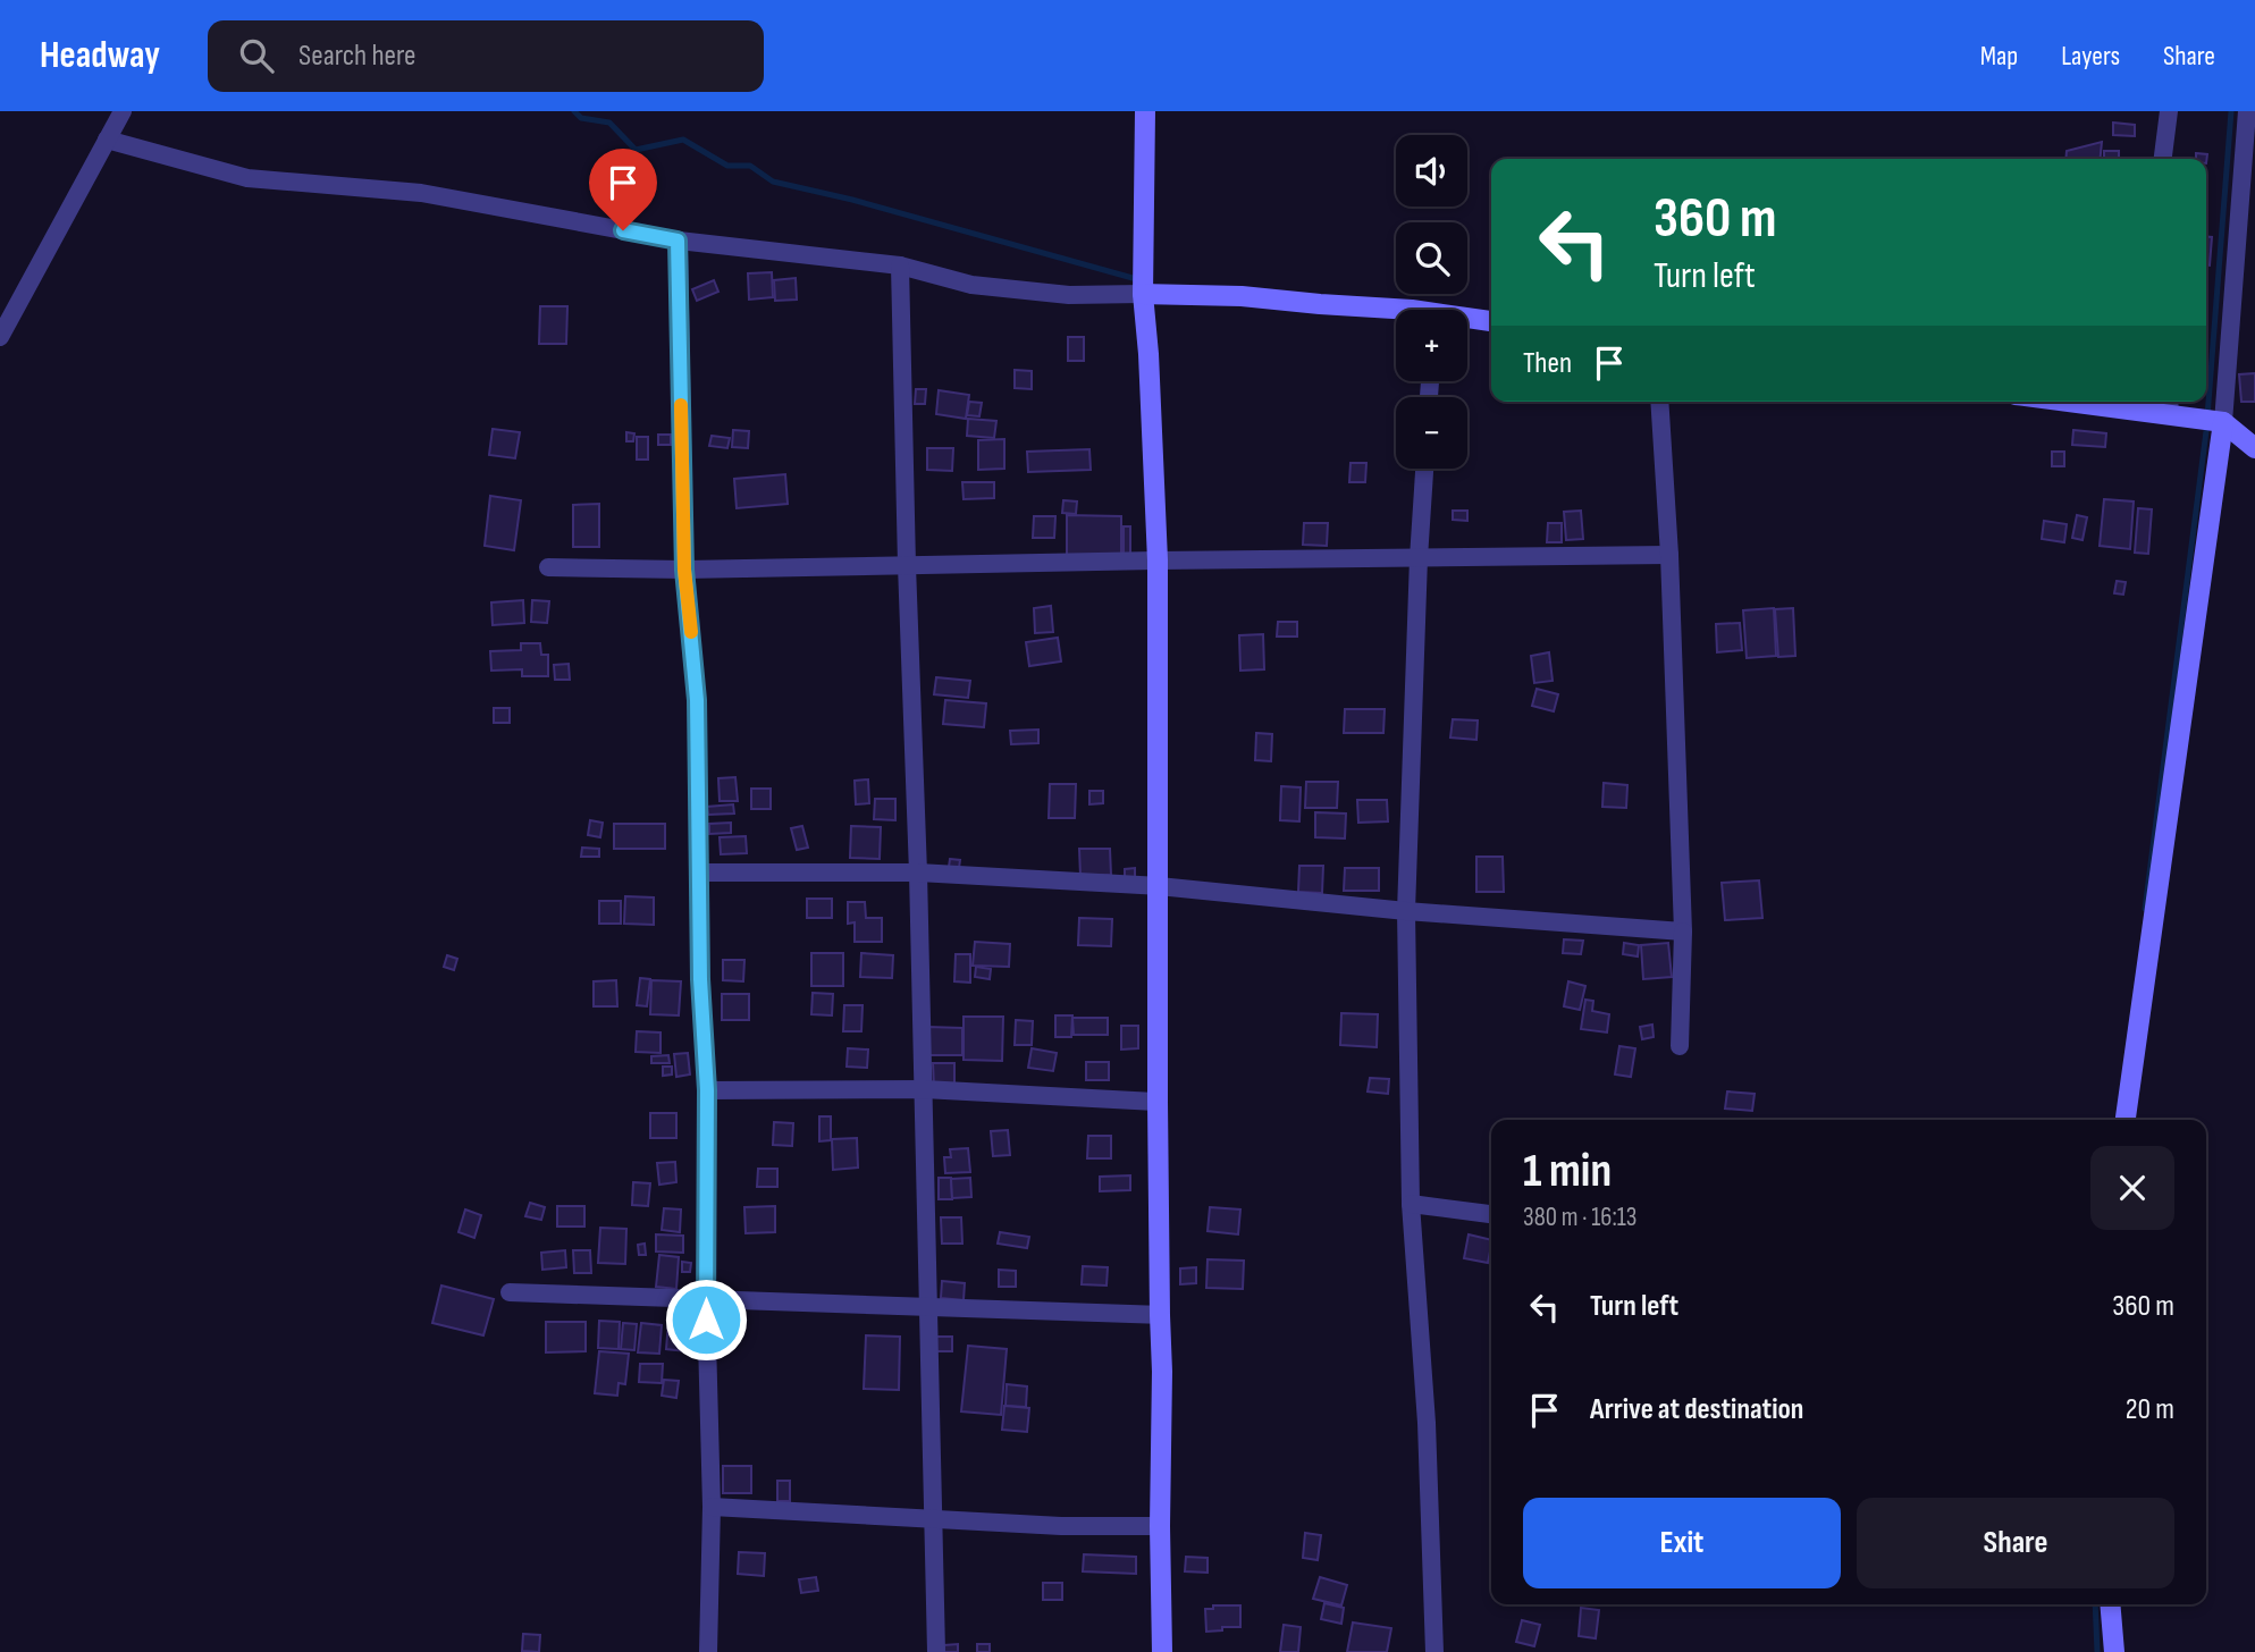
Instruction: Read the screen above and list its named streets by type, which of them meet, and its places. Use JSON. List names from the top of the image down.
{
  "page": {
    "header": "Headway",
    "search": "Search here",
    "nav": ["Map", "Layers", "Share"],
    "map_buttons": ["+", "−"],
    "turn": ["360 m", "Turn left"],
    "then": "Then",
    "heading": ["1 min", "380 m · 16:13"],
    "list": [
      {
        "name": "Turn left",
        "value": "360 m"
      },
      {
        "name": "Arrive at destination",
        "value": "20 m"
      }
    ],
    "buttons": ["Exit", "Share"]
  }
}
